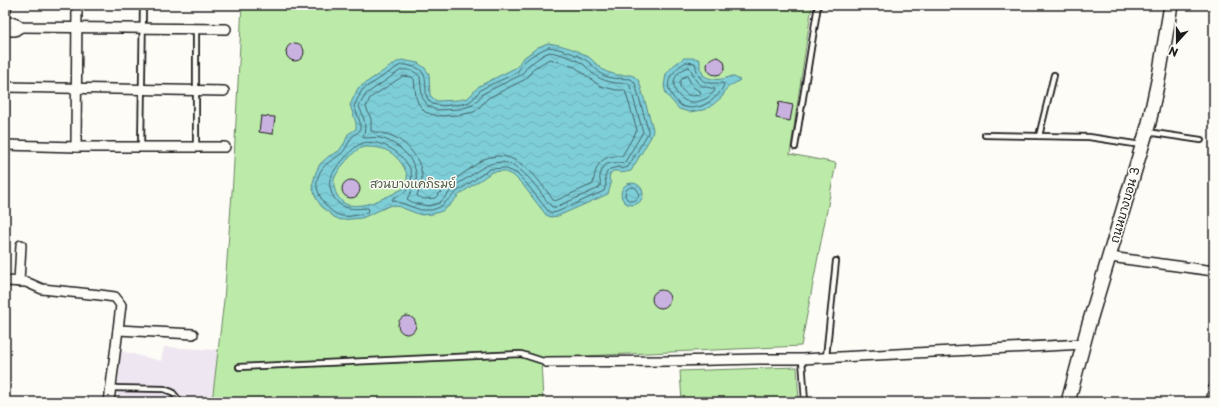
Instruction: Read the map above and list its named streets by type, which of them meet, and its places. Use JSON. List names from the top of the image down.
{
  "streets": {
    "main road": ["ถนนบางบอน 3"]
  },
  "parks": ["สวนบางแคภิรมย์"],
  "north": "bottom"
}
